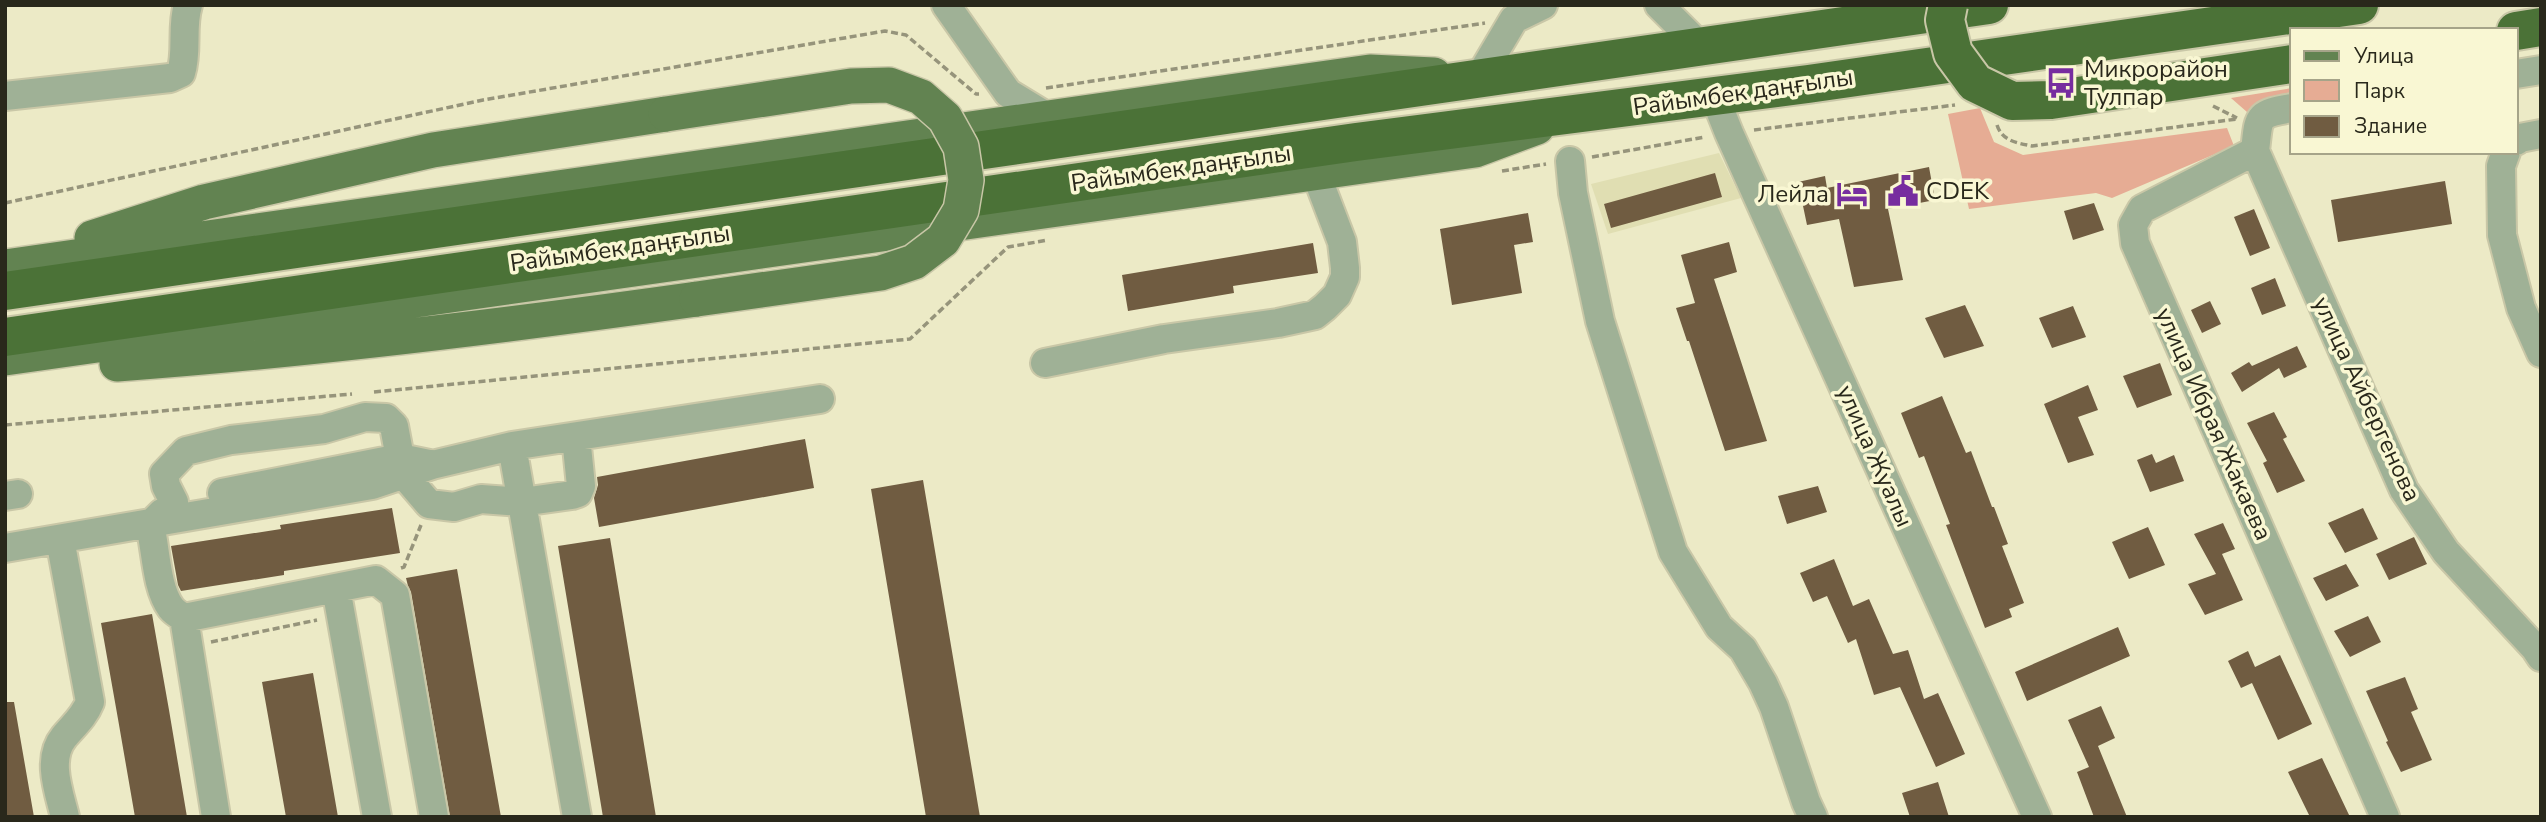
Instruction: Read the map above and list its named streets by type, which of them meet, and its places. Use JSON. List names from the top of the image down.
{
  "streets": {
    "highway": ["Райымбек даңғылы"],
    "street": ["улица Айбергенова", "улица Ибрая Жакаева", "улица Жуалы"]
  },
  "crossings": [
    ["Райымбек даңғылы", "улица Жуалы"],
    ["улица Айбергенова", "улица Ибрая Жакаева"]
  ],
  "places": {
    "bus stop": ["Микрорайон Тулпар"],
    "public building": ["CDEK"],
    "hotel": ["Лейла"]
  },
  "legend": ["Улица", "Парк", "Здание"]
}
